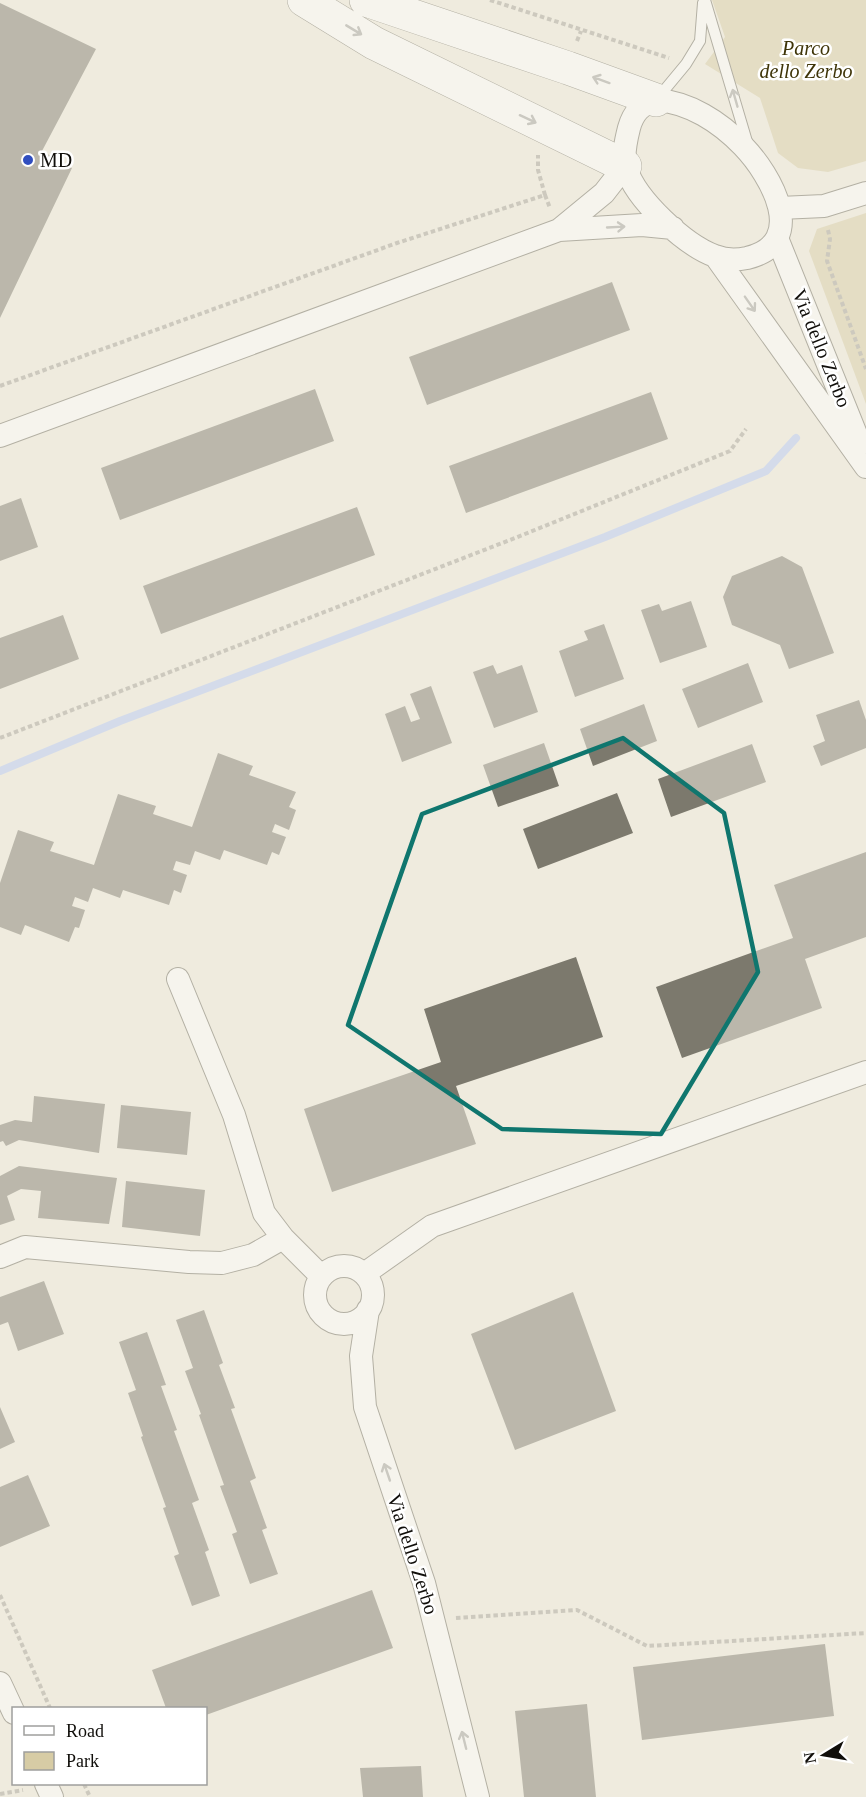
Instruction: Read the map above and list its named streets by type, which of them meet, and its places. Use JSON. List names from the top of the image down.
{
  "streets": {
    "street": ["Via dello Zerbo"]
  },
  "one_way": ["Via dello Zerbo"],
  "parks": ["Parco dello Zerbo"],
  "places": ["MD"],
  "legend": ["Road", "Park"],
  "north": "left"
}
